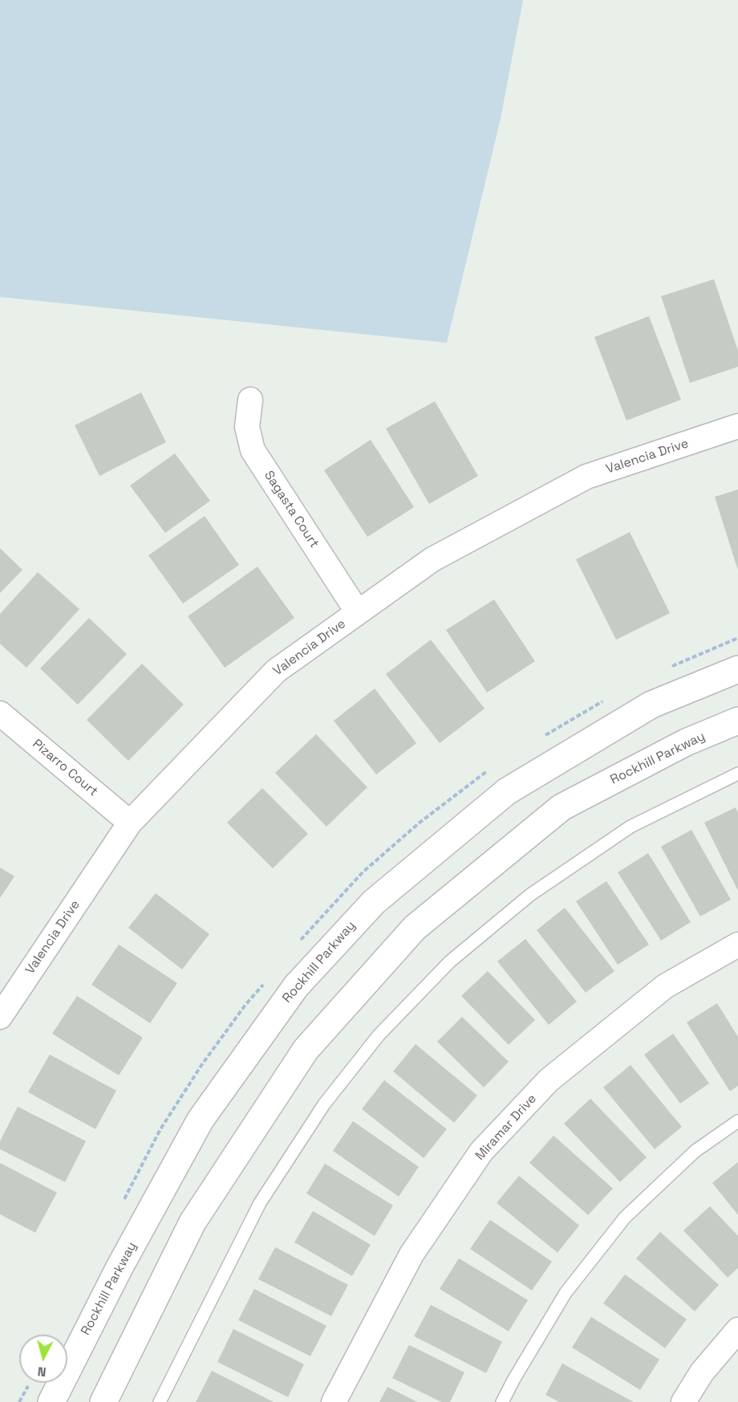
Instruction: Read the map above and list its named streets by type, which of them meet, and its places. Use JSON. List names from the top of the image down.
{
  "streets": {
    "street": [
      "Valencia Drive",
      "Sagasta Court",
      "Rockhill Parkway",
      "Pizarro Court",
      "Miramar Drive"
    ]
  },
  "crossings": [
    ["Valencia Drive", "Sagasta Court"],
    ["Valencia Drive", "Pizarro Court"]
  ],
  "north": "bottom"
}
